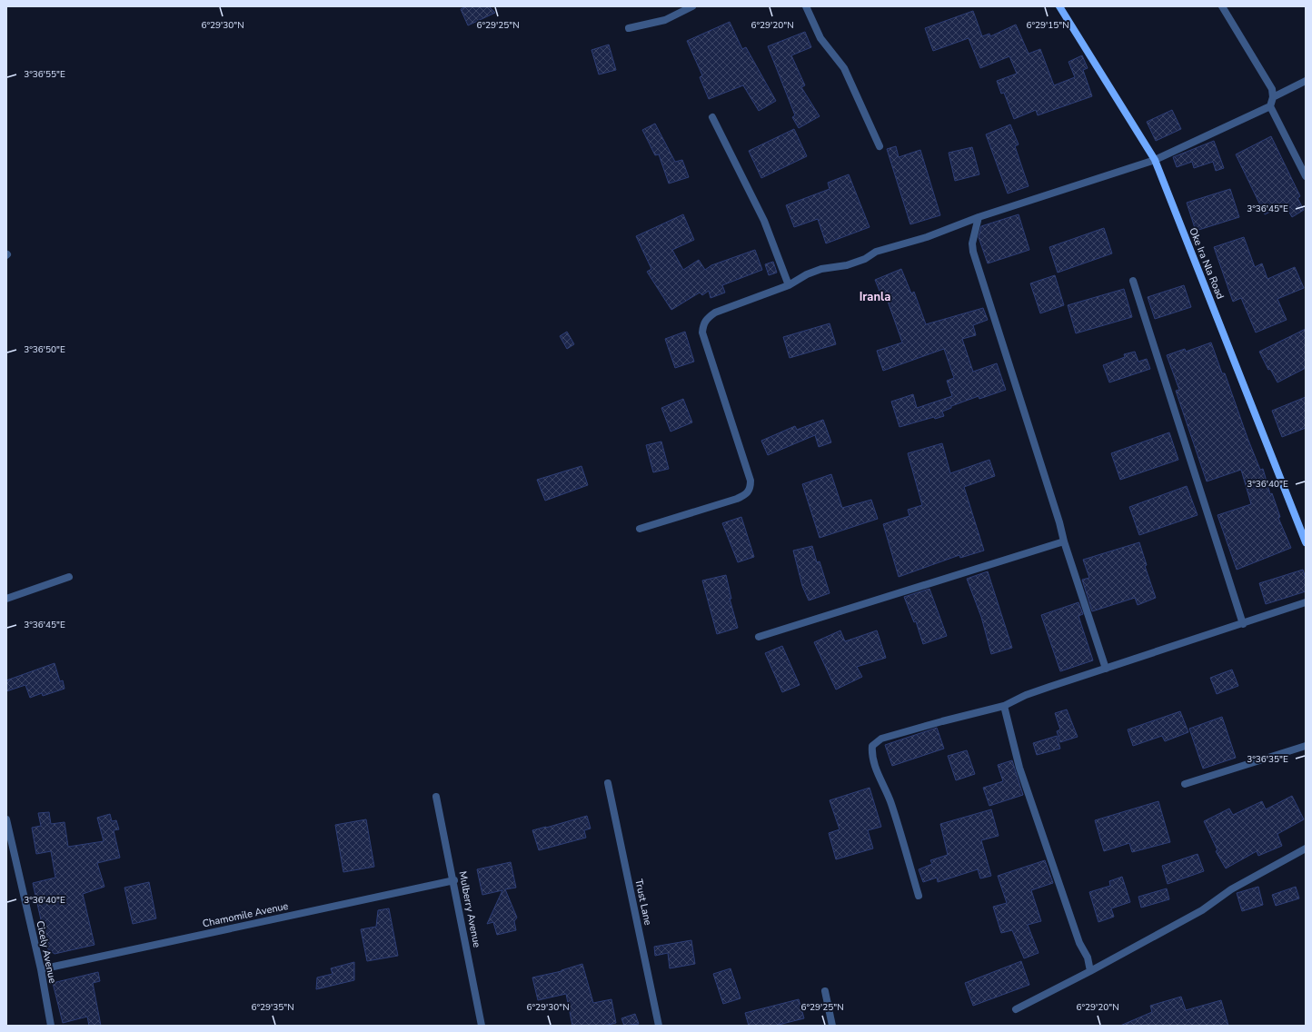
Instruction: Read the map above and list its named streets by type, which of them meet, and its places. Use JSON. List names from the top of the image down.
{
  "streets": {
    "street": [
      "Oke Ira Nla Road",
      "Trust Lane",
      "Mulberry Avenue",
      "Chamomile Avenue",
      "Cicely Avenue"
    ]
  },
  "crossings": [
    ["Mulberry Avenue", "Chamomile Avenue"],
    ["Chamomile Avenue", "Cicely Avenue"]
  ],
  "districts": ["Iranla"],
  "coordinates": [
    "6°29'30\"N",
    "6°29'25\"N",
    "6°29'20\"N",
    "6°29'15\"N",
    "3°36'55\"E",
    "3°36'45\"E",
    "3°36'50\"E",
    "3°36'40\"E",
    "3°36'35\"E",
    "6°29'35\"N"
  ]
}
